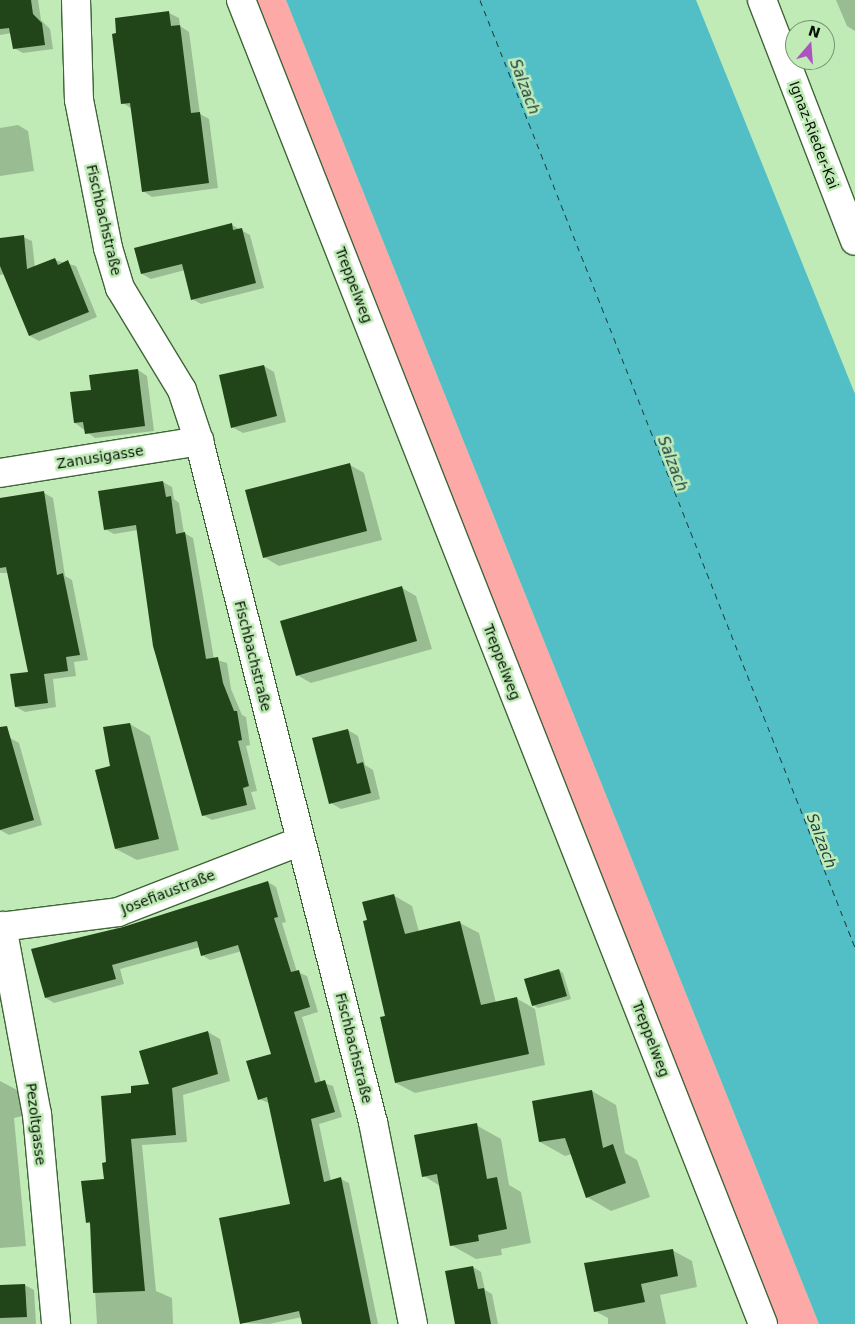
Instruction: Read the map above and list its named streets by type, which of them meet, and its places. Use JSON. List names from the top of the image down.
{
  "streets": {
    "street": [
      "Ignaz-Rieder-Kai",
      "Fischbachstraße",
      "Treppelweg",
      "Zanusigasse",
      "Josefiaustraße",
      "Pezoltgasse"
    ]
  },
  "crossings": [
    ["Fischbachstraße", "Zanusigasse"],
    ["Fischbachstraße", "Josefiaustraße"],
    ["Josefiaustraße", "Pezoltgasse"]
  ],
  "water": ["Salzach"],
  "north": "top"
}
